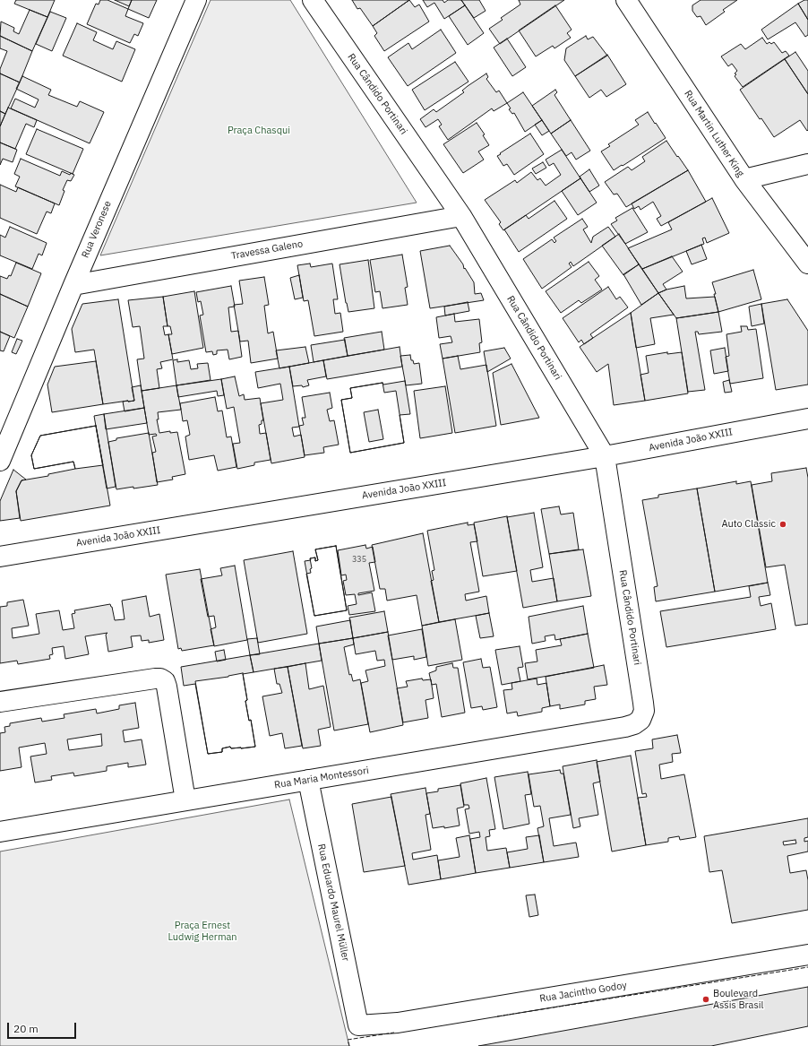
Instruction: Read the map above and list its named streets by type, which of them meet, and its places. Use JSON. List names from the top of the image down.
{
  "streets": {
    "street": [
      "Rua Cândido Portinari",
      "Rua Martin Luther King",
      "Rua Veronese",
      "Travessa Galeno",
      "Avenida João XXIII",
      "Rua Maria Montessori",
      "Rua Eduardo Maurel Müller",
      "Rua Jacintho Godoy"
    ]
  },
  "crossings": [
    ["Rua Cândido Portinari", "Travessa Galeno"],
    ["Rua Cândido Portinari", "Avenida João XXIII"],
    ["Rua Cândido Portinari", "Rua Maria Montessori"],
    ["Rua Veronese", "Travessa Galeno"],
    ["Rua Maria Montessori", "Rua Eduardo Maurel Müller"],
    ["Rua Eduardo Maurel Müller", "Rua Jacintho Godoy"]
  ],
  "parks": ["Praça Chasqui", "Praça Ernest Ludwig Herman"],
  "places": ["Auto Classic", "Boulevard Assis Brasil"],
  "house_numbers": ["335"],
  "scale_bar": "20 m"
}
